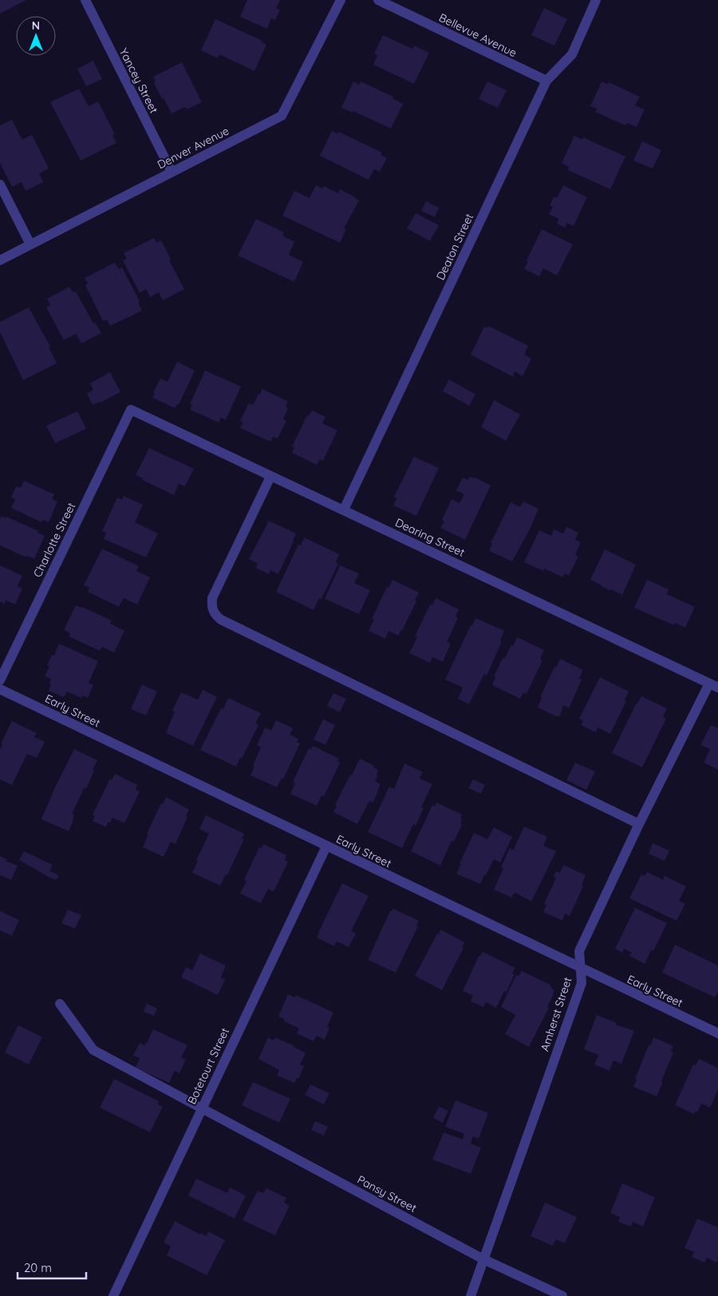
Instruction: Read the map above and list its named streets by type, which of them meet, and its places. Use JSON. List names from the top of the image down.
{
  "streets": {
    "street": [
      "Bellevue Avenue",
      "Yancey Street",
      "Denver Avenue",
      "Deaton Street",
      "Dearing Street",
      "Charlotte Street",
      "Early Street",
      "Amherst Street",
      "Botetourt Street",
      "Pansy Street"
    ]
  },
  "crossings": [
    ["Bellevue Avenue", "Deaton Street"],
    ["Yancey Street", "Denver Avenue"],
    ["Deaton Street", "Dearing Street"],
    ["Dearing Street", "Charlotte Street"],
    ["Dearing Street", "Amherst Street"],
    ["Early Street", "Amherst Street"],
    ["Early Street", "Botetourt Street"],
    ["Amherst Street", "Pansy Street"],
    ["Botetourt Street", "Pansy Street"]
  ],
  "scale_bar": "20 m",
  "north": "top"
}
